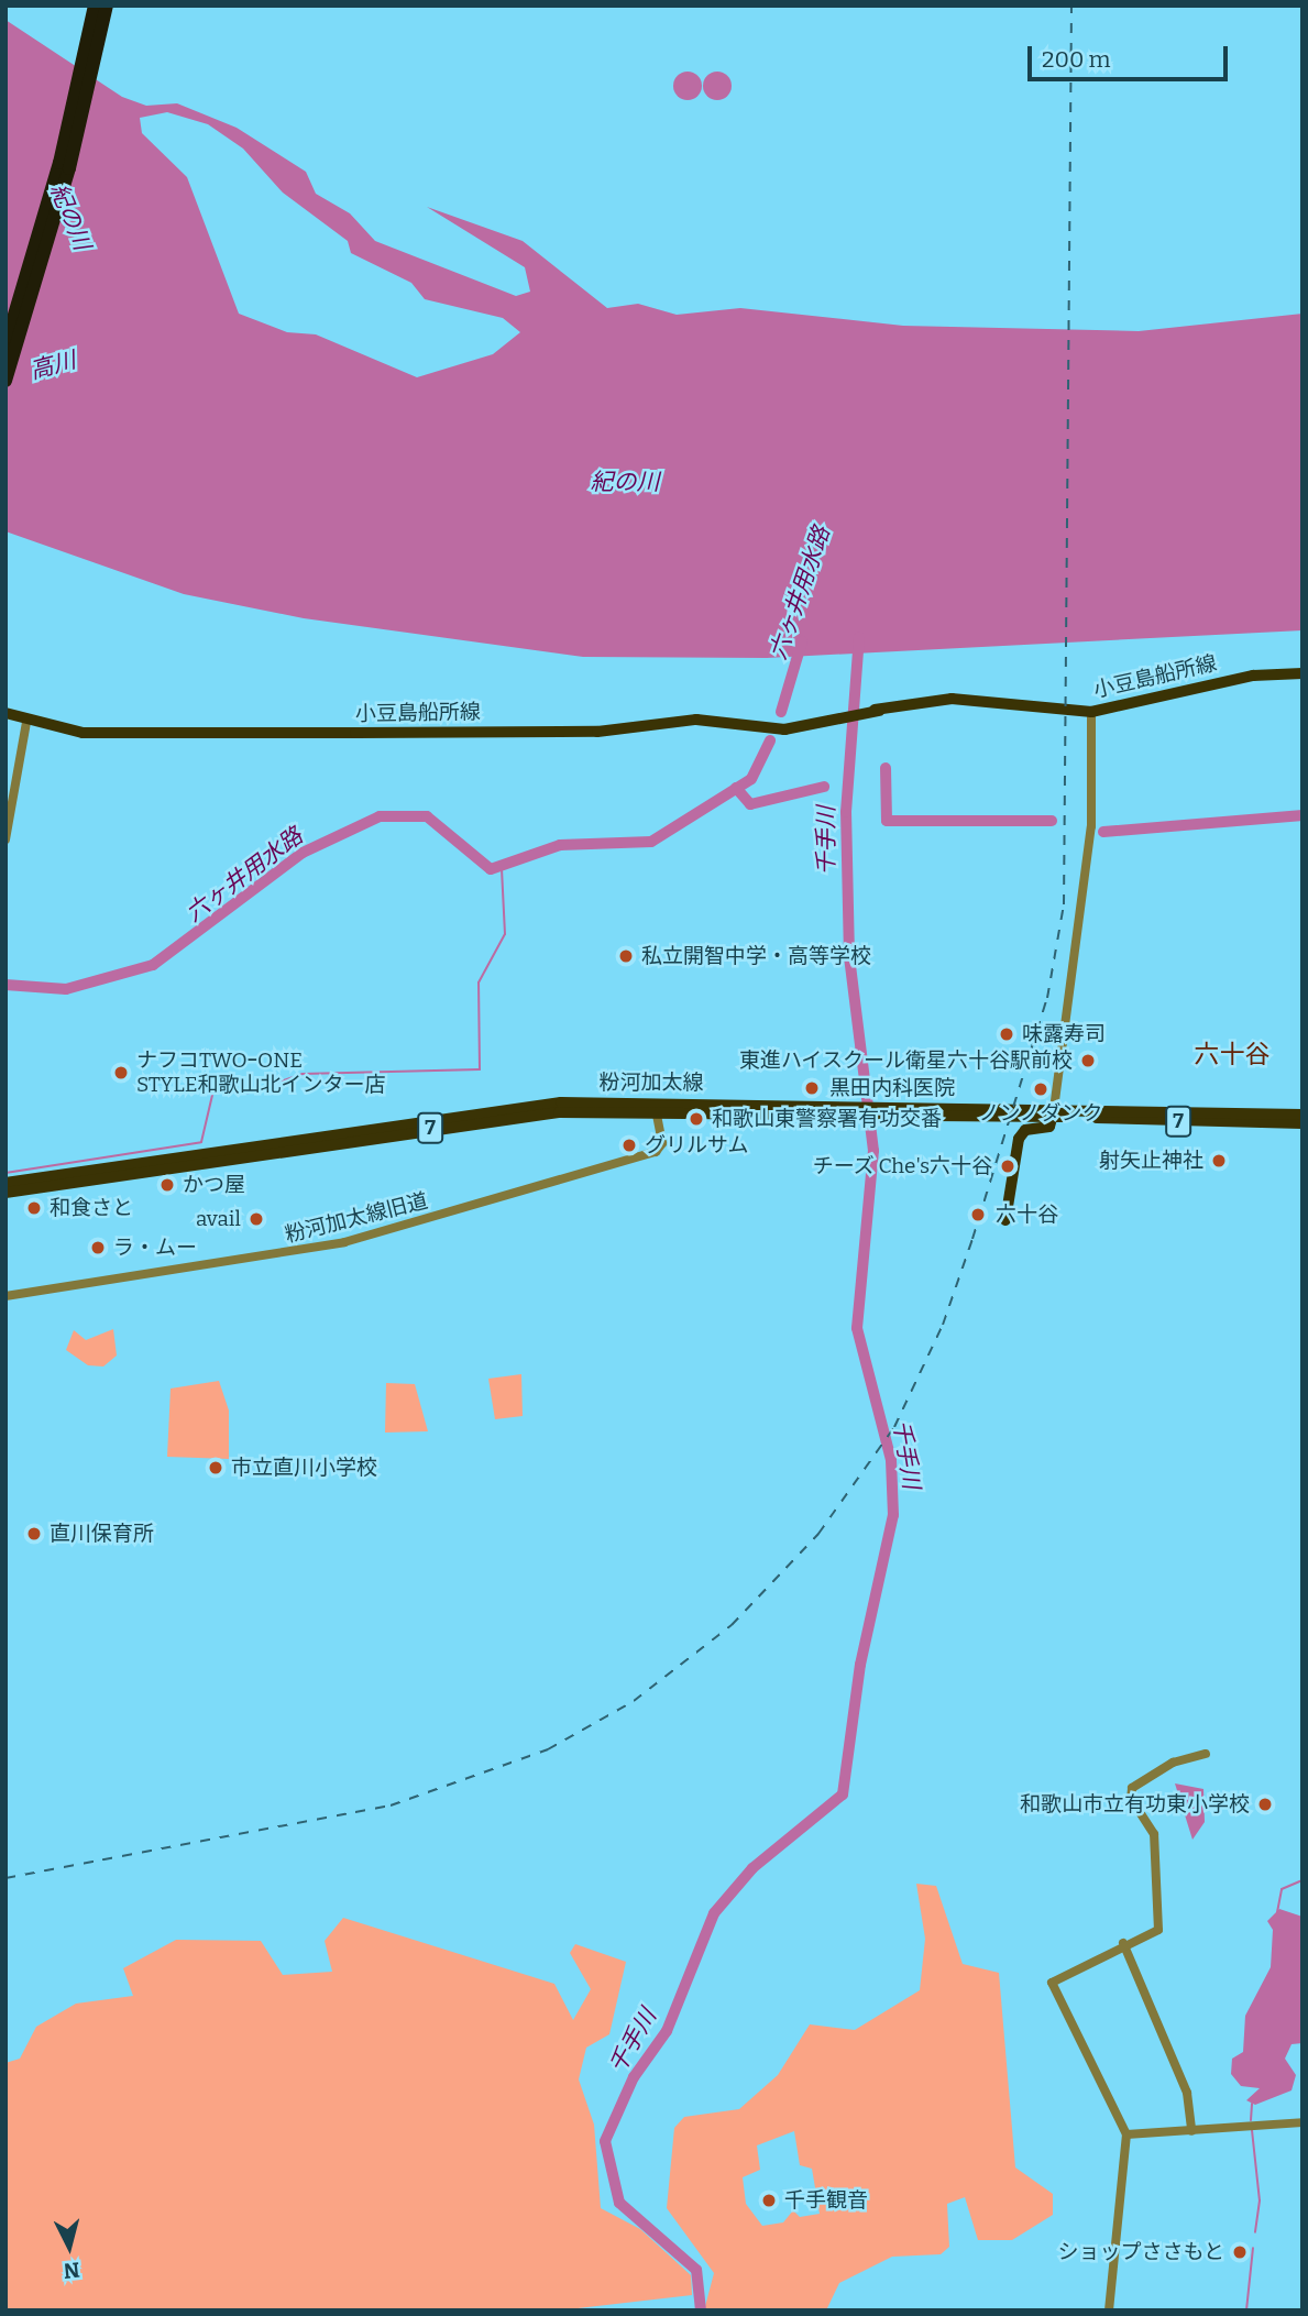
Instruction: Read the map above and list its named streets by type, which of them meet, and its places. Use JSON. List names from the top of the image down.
{
  "streets": {
    "main road": ["小豆島船所線", "粉河加太線", "7"],
    "street": ["粉河加太線旧道"]
  },
  "crossings": [
    ["粉河加太線", "粉河加太線旧道"]
  ],
  "districts": ["六十谷"],
  "water": [
    "紀の川",
    "高川",
    "六ヶ井用水路",
    "千手川"
  ],
  "places": [
    "私立開智中学・高等学校",
    "味露寿司",
    "東進ハイスクール衛星六十谷駅前校",
    "ナフコTWOｰONE STYLE和歌山北インター店",
    "黒田内科医院",
    "ノンノダンク",
    "和歌山東警察署有功交番",
    "グリルサム",
    "射矢止神社",
    "チーズ Che's六十谷",
    "かつ屋",
    "和食さと",
    "六十谷",
    "avail",
    "ラ・ムー",
    "市立直川小学校",
    "直川保育所",
    "和歌山市立有功東小学校",
    "千手観音",
    "ショップささもと"
  ],
  "scale_bar": "200 m",
  "north": "bottom"
}
